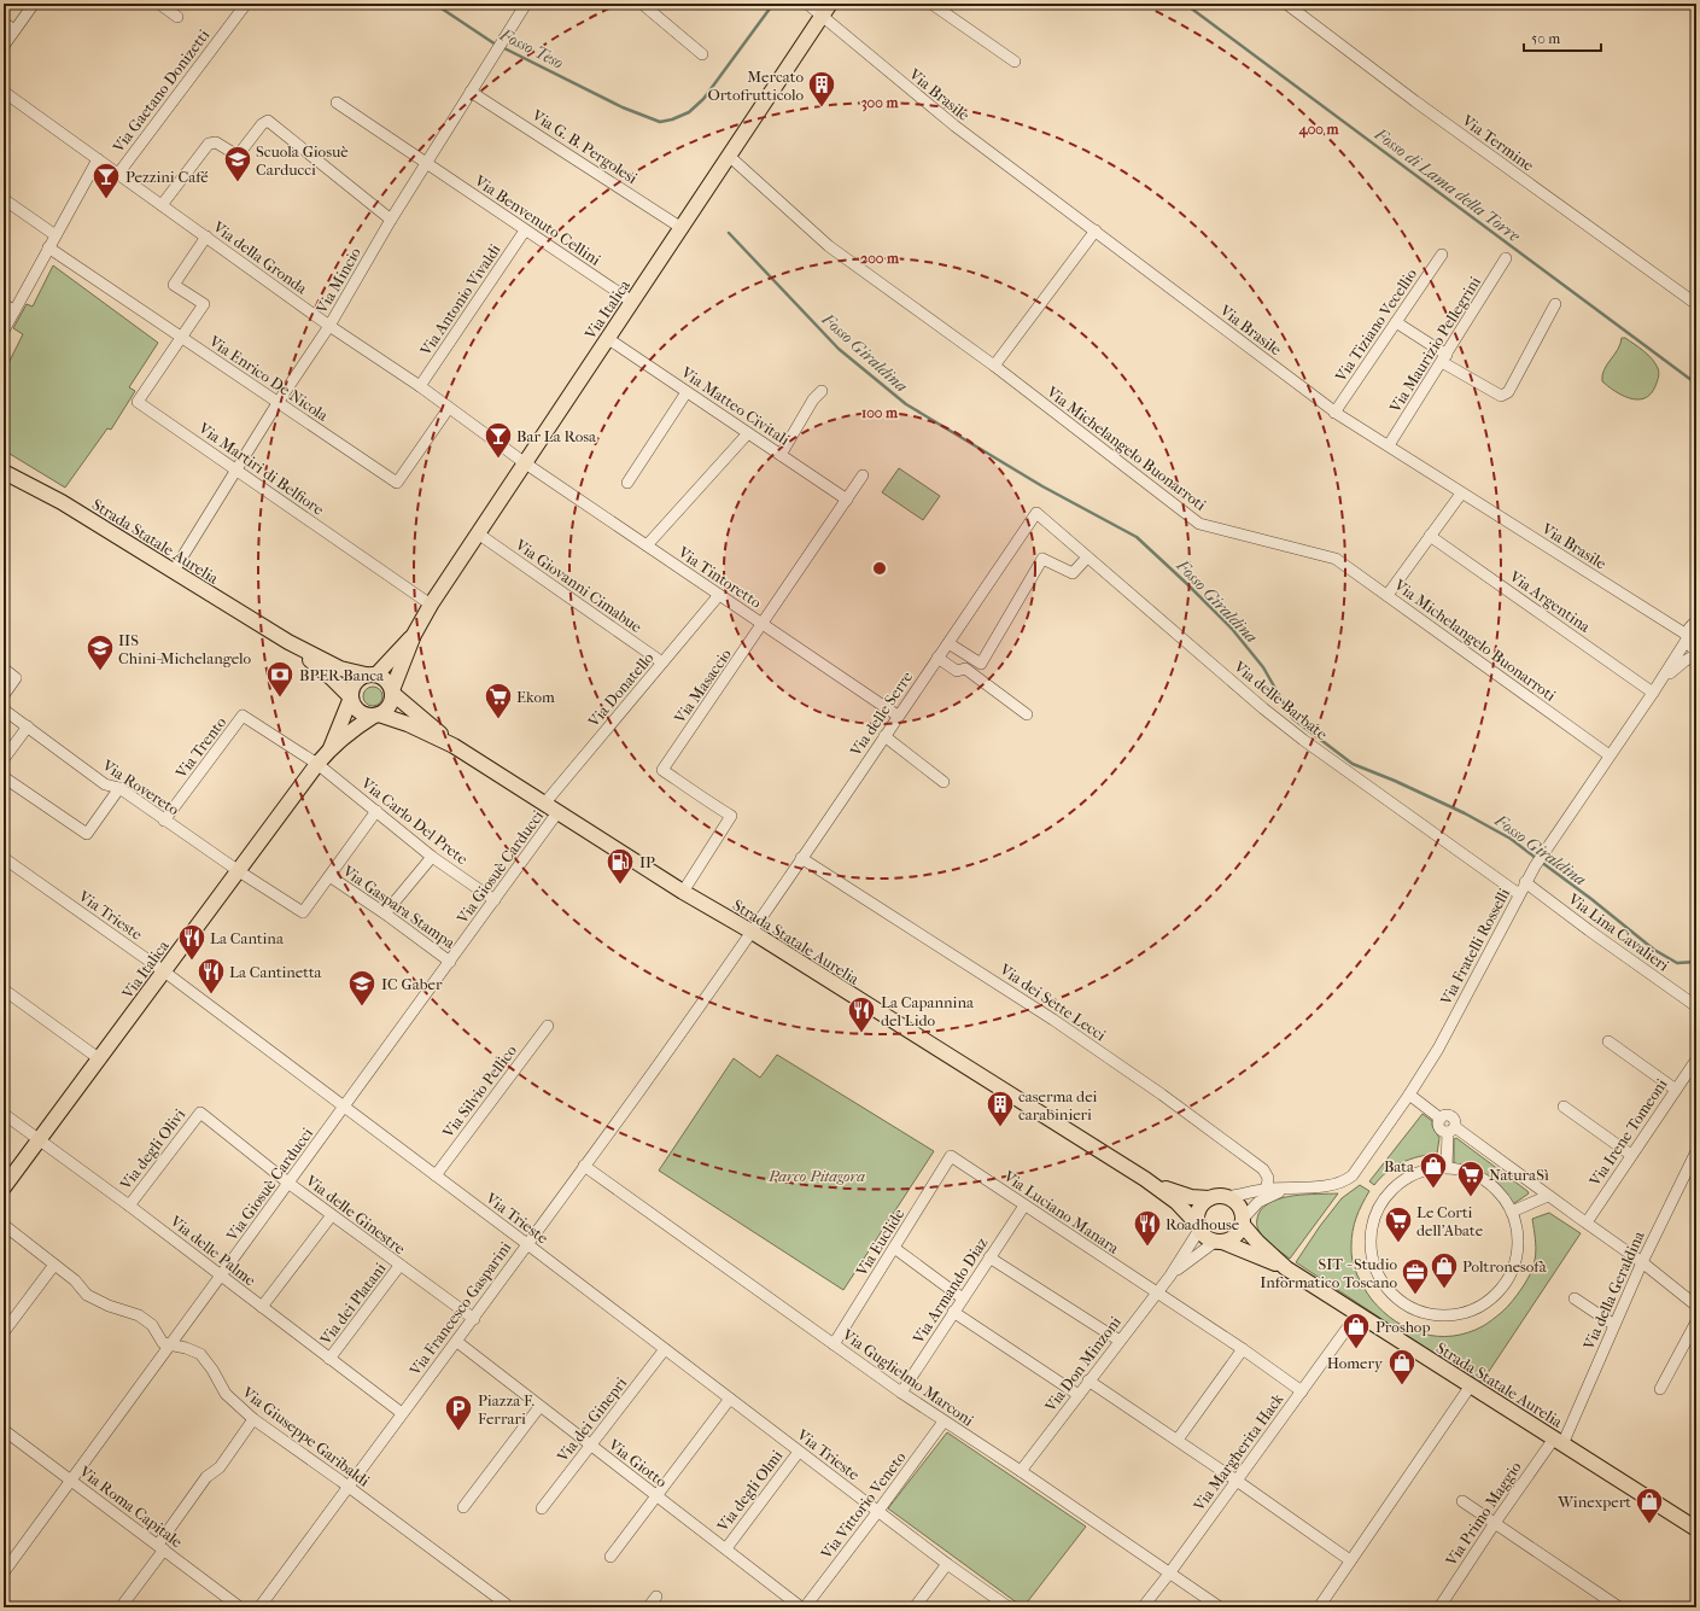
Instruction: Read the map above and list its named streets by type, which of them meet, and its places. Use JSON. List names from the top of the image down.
{
  "streets": {
    "main road": ["Via Italica", "Strada Statale Aurelia"],
    "street": [
      "Via Gaetano Donizetti",
      "Via Brasile",
      "Via Termine",
      "Via G. B. Pergolesi",
      "Via Benvenuto Cellini",
      "Via della Gronda",
      "Via Mincio",
      "Via Antonio Vivaldi",
      "Via Tiziano Vecellio",
      "Via Maurizio Pellegrini",
      "Via Enrico De Nicola",
      "Via Matteo Civitali",
      "Via Michelangelo Buonarroti",
      "Via Martiri di Belfiore",
      "Via Tintoretto",
      "Via Giovanni Cimabue",
      "Via Argentina",
      "Via Masaccio",
      "Via Donatello",
      "Via delle Barbate",
      "Via delle Serre",
      "Via Trento",
      "Via Rovereto",
      "Via Carlo Del Prete",
      "Via Giosuè Carducci",
      "Via Gaspara Stampa",
      "Via Trieste",
      "Via Lina Cavalieri",
      "Via Fratelli Rosselli",
      "Via dei Sette Lecci",
      "Via Silvio Pellico",
      "Via Irene Tomeoni",
      "Via degli Olivi",
      "Via Luciano Manara",
      "Via delle Ginestre",
      "Via Euclide",
      "Via delle Palme",
      "Via Armando Diaz",
      "Via della Geraldina",
      "Via dei Platani",
      "Via Francesco Gasparini",
      "Via Don Minzoni",
      "Via Guglielmo Marconi",
      "Via dei Ginepri",
      "Via Giuseppe Garibaldi",
      "Via Margherita Hack",
      "Via Giotto",
      "Via degli Olmi",
      "Via Vittorio Veneto",
      "Via Roma Capitale",
      "Via Primo Maggio"
    ]
  },
  "crossings": [
    ["Via Gaetano Donizetti", "Via della Gronda"],
    ["Via Brasile", "Via Italica"],
    ["Via Brasile", "Via Tiziano Vecellio"],
    ["Via Brasile", "Via Maurizio Pellegrini"],
    ["Via G. B. Pergolesi", "Via Mincio"],
    ["Via G. B. Pergolesi", "Via Italica"],
    ["Via Benvenuto Cellini", "Via Mincio"],
    ["Via Benvenuto Cellini", "Via Antonio Vivaldi"],
    ["Via Benvenuto Cellini", "Via Italica"],
    ["Via della Gronda", "Via Mincio"],
    ["Via della Gronda", "Via Antonio Vivaldi"],
    ["Via della Gronda", "Via Italica"],
    ["Via della Gronda", "Via Enrico De Nicola"],
    ["Via della Gronda", "Via Tintoretto"],
    ["Via Mincio", "Via Enrico De Nicola"],
    ["Via Mincio", "Via Martiri di Belfiore"],
    ["Via Mincio", "Strada Statale Aurelia"],
    ["Via Italica", "Via Matteo Civitali"],
    ["Via Italica", "Via Michelangelo Buonarroti"],
    ["Via Italica", "Via Martiri di Belfiore"],
    ["Via Italica", "Strada Statale Aurelia"],
    ["Via Italica", "Via Tintoretto"],
    ["Via Italica", "Via Giovanni Cimabue"],
    ["Via Italica", "Via Trento"],
    ["Via Italica", "Via Rovereto"],
    ["Via Italica", "Via Carlo Del Prete"],
    ["Via Italica", "Via Trieste"],
    ["Via Italica", "Via delle Palme"],
    ["Via Enrico De Nicola", "Via Martiri di Belfiore"],
    ["Via Matteo Civitali", "Via Masaccio"],
    ["Via Michelangelo Buonarroti", "Via Fratelli Rosselli"],
    ["Strada Statale Aurelia", "Via Masaccio"],
    ["Strada Statale Aurelia", "Via Donatello"],
    ["Strada Statale Aurelia", "Via delle Serre"],
    ["Strada Statale Aurelia", "Via Giosuè Carducci"],
    ["Strada Statale Aurelia", "Via Fratelli Rosselli"],
    ["Strada Statale Aurelia", "Via della Geraldina"],
    ["Strada Statale Aurelia", "Via Francesco Gasparini"],
    ["Strada Statale Aurelia", "Via Don Minzoni"],
    ["Strada Statale Aurelia", "Via Margherita Hack"],
    ["Strada Statale Aurelia", "Via Primo Maggio"],
    ["Via Tintoretto", "Via Masaccio"],
    ["Via Tintoretto", "Via Donatello"],
    ["Via Tintoretto", "Via delle Serre"],
    ["Via Giovanni Cimabue", "Via Donatello"],
    ["Via Argentina", "Via Fratelli Rosselli"],
    ["Via delle Barbate", "Via delle Serre"],
    ["Via delle Barbate", "Via Fratelli Rosselli"],
    ["Via delle Serre", "Via dei Sette Lecci"],
    ["Via delle Serre", "Via Francesco Gasparini"],
    ["Via Trento", "Via Rovereto"],
    ["Via Trento", "Via Carlo Del Prete"],
    ["Via Rovereto", "Via Gaspara Stampa"],
    ["Via Carlo Del Prete", "Via Giosuè Carducci"],
    ["Via Giosuè Carducci", "Via Gaspara Stampa"],
    ["Via Giosuè Carducci", "Via Trieste"],
    ["Via Giosuè Carducci", "Via delle Ginestre"],
    ["Via Giosuè Carducci", "Via delle Palme"],
    ["Via Giosuè Carducci", "Via Giuseppe Garibaldi"],
    ["Via Giosuè Carducci", "Via Roma Capitale"],
    ["Via Trieste", "Via Silvio Pellico"],
    ["Via Trieste", "Via Francesco Gasparini"],
    ["Via Trieste", "Via dei Ginepri"],
    ["Via Trieste", "Via degli Olmi"],
    ["Via Trieste", "Via Vittorio Veneto"],
    ["Via Lina Cavalieri", "Via Fratelli Rosselli"],
    ["Via Fratelli Rosselli", "Via dei Sette Lecci"],
    ["Via Fratelli Rosselli", "Via Don Minzoni"],
    ["Via degli Olivi", "Via delle Ginestre"],
    ["Via degli Olivi", "Via delle Palme"],
    ["Via Luciano Manara", "Via Euclide"],
    ["Via Luciano Manara", "Via Armando Diaz"],
    ["Via Luciano Manara", "Via Don Minzoni"],
    ["Via Luciano Manara", "Via Margherita Hack"],
    ["Via delle Ginestre", "Via dei Platani"],
    ["Via delle Ginestre", "Via Francesco Gasparini"],
    ["Via Euclide", "Via Guglielmo Marconi"],
    ["Via delle Palme", "Via dei Platani"],
    ["Via delle Palme", "Via Francesco Gasparini"],
    ["Via Armando Diaz", "Via Guglielmo Marconi"],
    ["Via della Geraldina", "Via Primo Maggio"],
    ["Via Francesco Gasparini", "Via Guglielmo Marconi"],
    ["Via Francesco Gasparini", "Via Giuseppe Garibaldi"],
    ["Via Francesco Gasparini", "Via Giotto"],
    ["Via Don Minzoni", "Via Guglielmo Marconi"],
    ["Via Guglielmo Marconi", "Via Margherita Hack"],
    ["Via Guglielmo Marconi", "Via Vittorio Veneto"],
    ["Via dei Ginepri", "Via Giotto"],
    ["Via Giotto", "Via degli Olmi"]
  ],
  "water": ["Fosso Teso", "Fosso di Lama della Torre", "Fosso Giraldina"],
  "parks": ["Parco Pitagora"],
  "places": {
    "building": ["Mercato Ortofrutticolo", "caserma dei carabinieri"],
    "school or university": ["Scuola Giosuè Carducci", "IIS Chini-Michelangelo", "IC Gaber"],
    "bar": ["Pezzini Café", "Bar La Rosa"],
    "bank": ["BPER Banca"],
    "supermarket": ["Ekom", "NaturaSì", "Le Corti dell'Abate"],
    "fuel station": ["IP"],
    "restaurant": [
      "La Cantina",
      "La Cantinetta",
      "La Capannina del Lido",
      "Roadhouse"
    ],
    "shop": [
      "Bata",
      "Poltronesofà",
      "Proshop",
      "Homery",
      "Winexpert"
    ],
    "office": ["SIT - Studio Informatico Toscano"],
    "parking": ["Piazza F. Ferrari"]
  },
  "scale_bar": "50 m",
  "rings": [
    "300 m",
    "400 m",
    "200 m",
    "100 m"
  ]
}
